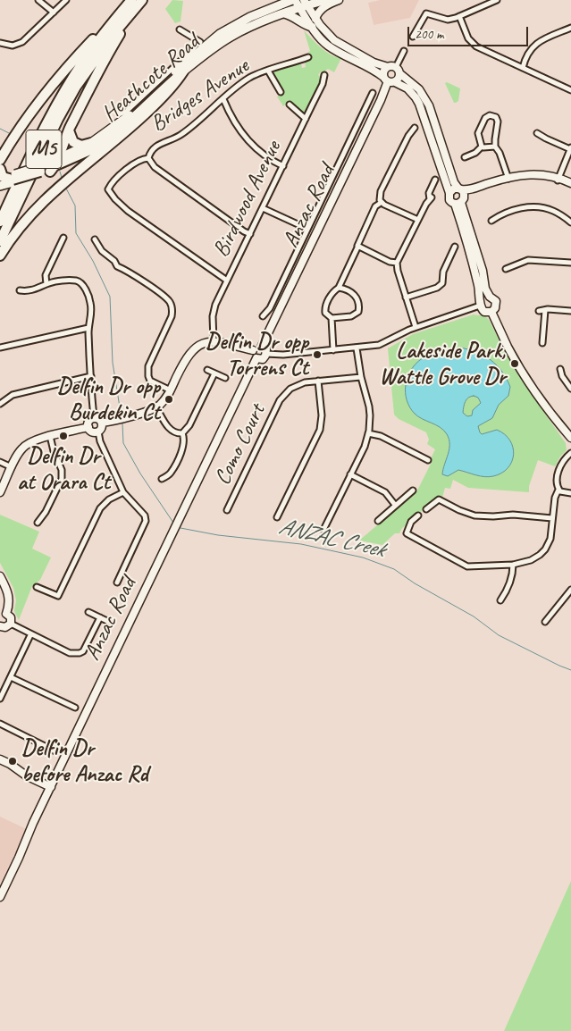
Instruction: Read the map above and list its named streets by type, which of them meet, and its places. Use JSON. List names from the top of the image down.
{
  "streets": {
    "highway": ["M5"],
    "main road": ["Heathcote Road"],
    "street": [
      "Bridges Avenue",
      "Birdwood Avenue",
      "Anzac Road",
      "Como Court"
    ]
  },
  "crossings": [
    ["Bridges Avenue", "Birdwood Avenue"]
  ],
  "water": ["ANZAC Creek"],
  "places": [
    "Delfin Dr opp Torrens Ct",
    "Lakeside Park, Wattle Grove Dr",
    "Delfin Dr opp Burdekin Ct",
    "Delfin Dr at Orara Ct",
    "Delfin Dr before Anzac Rd"
  ],
  "scale_bar": "200 m"
}
